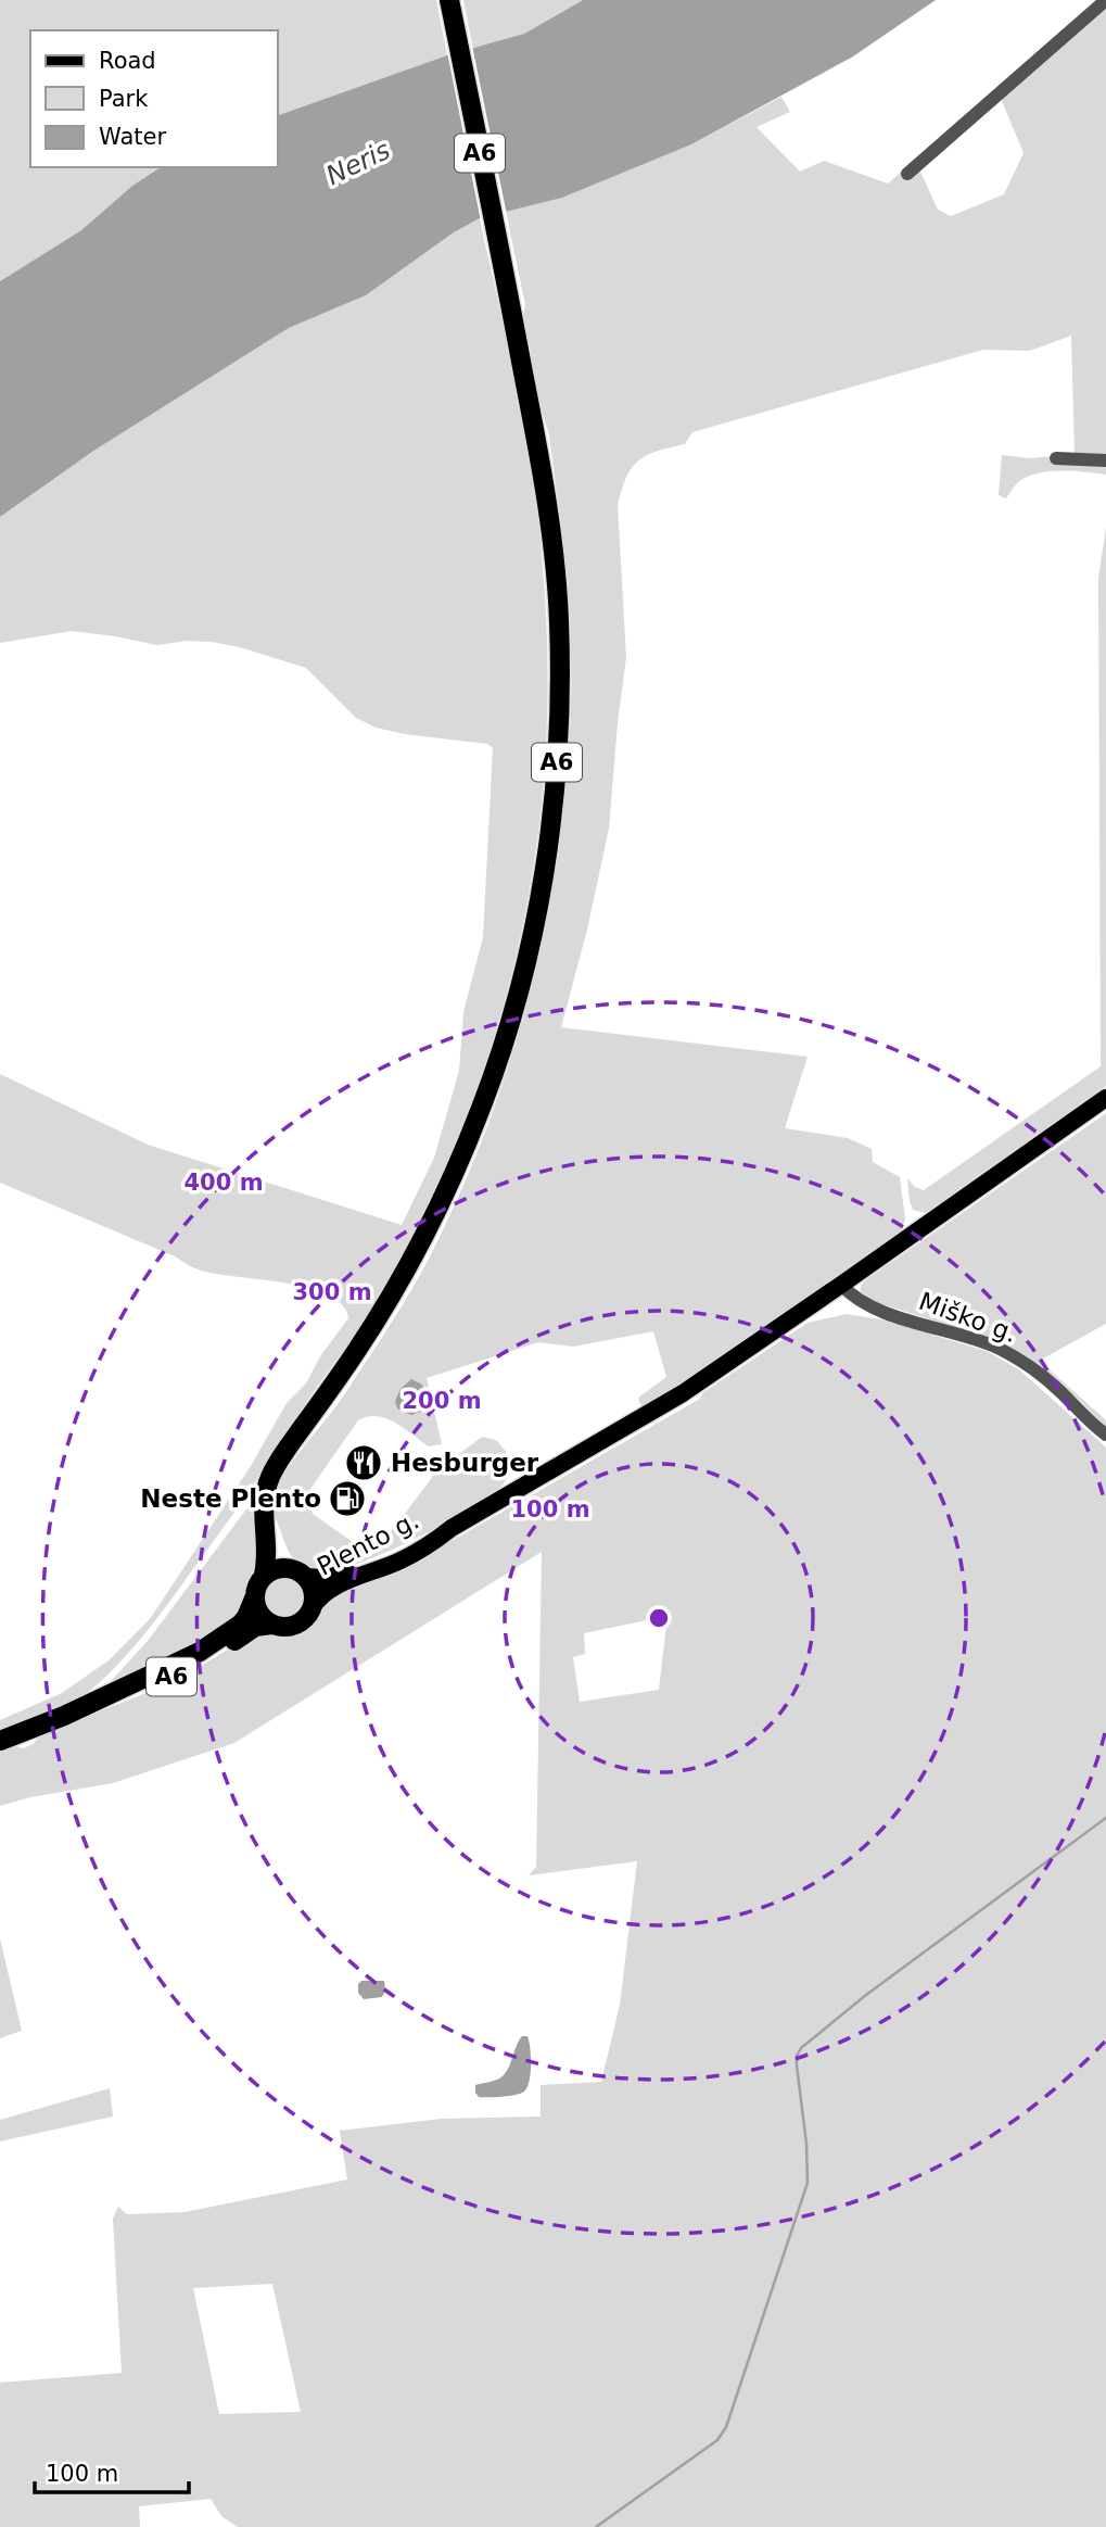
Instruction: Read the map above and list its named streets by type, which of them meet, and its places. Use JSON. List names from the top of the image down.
{
  "streets": {
    "highway": ["A6"],
    "main road": ["Plento g."],
    "street": ["Miško g."]
  },
  "crossings": [
    ["A6", "Plento g."],
    ["Miško g.", "Plento g."]
  ],
  "water": ["Neris"],
  "places": {
    "restaurant": ["Hesburger"],
    "fuel station": ["Neste Plento"]
  },
  "legend": ["Road", "Park", "Water"],
  "scale_bar": "100 m",
  "rings": [
    "400 m",
    "300 m",
    "200 m",
    "100 m"
  ]
}
